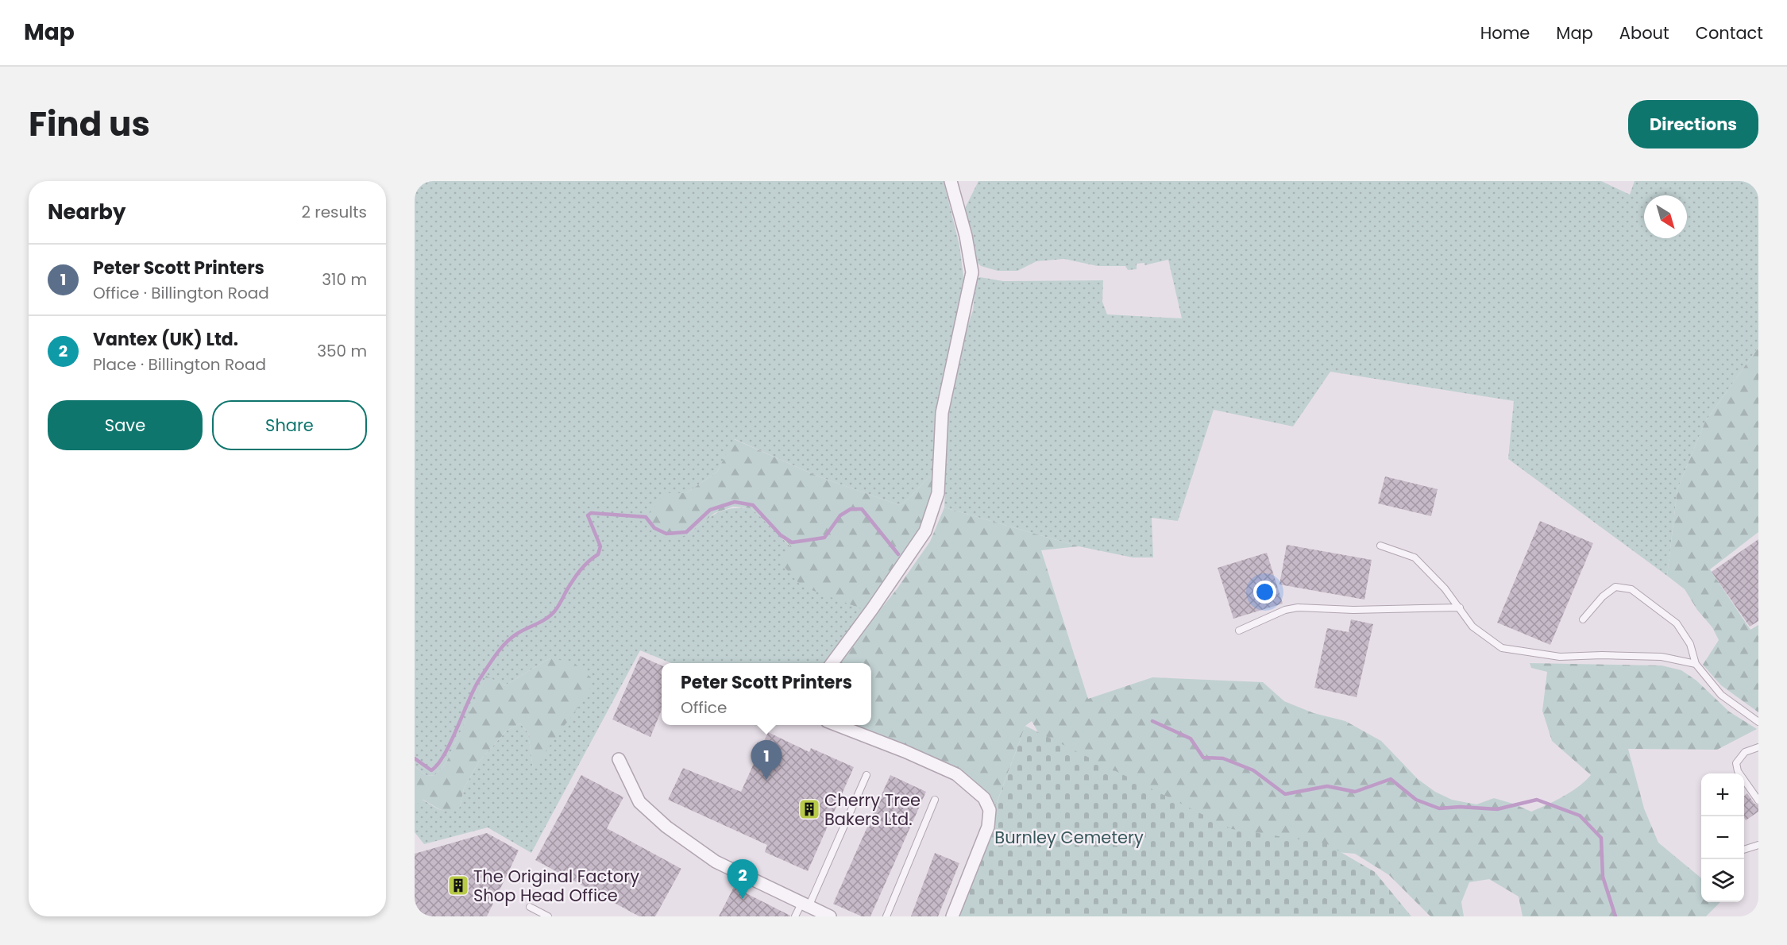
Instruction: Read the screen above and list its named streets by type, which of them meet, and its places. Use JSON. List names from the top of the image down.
{
  "parks": ["Burnley Cemetery"],
  "places": {
    "building": ["Cherry Tree Bakers Ltd.", "The Original Factory Shop Head Office"]
  },
  "north": "bottom right",
  "page": {
    "header": "Map",
    "nav": [
      "Home",
      "Map",
      "About",
      "Contact"
    ],
    "title": "Find us",
    "buttons": [
      "Directions",
      ["Save", "Share"]
    ],
    "heading": ["Nearby", "2 results"],
    "list": [
      {
        "mark": "1",
        "name": "Peter Scott Printers",
        "note": "Office · Billington Road",
        "value": "310 m"
      },
      {
        "mark": "2",
        "name": "Vantex (UK) Ltd.",
        "note": "Place · Billington Road",
        "value": "350 m"
      }
    ],
    "popup": ["Peter Scott Printers", "Office"],
    "pins": ["1", "2"],
    "map_buttons": ["+", "−"]
  }
}
